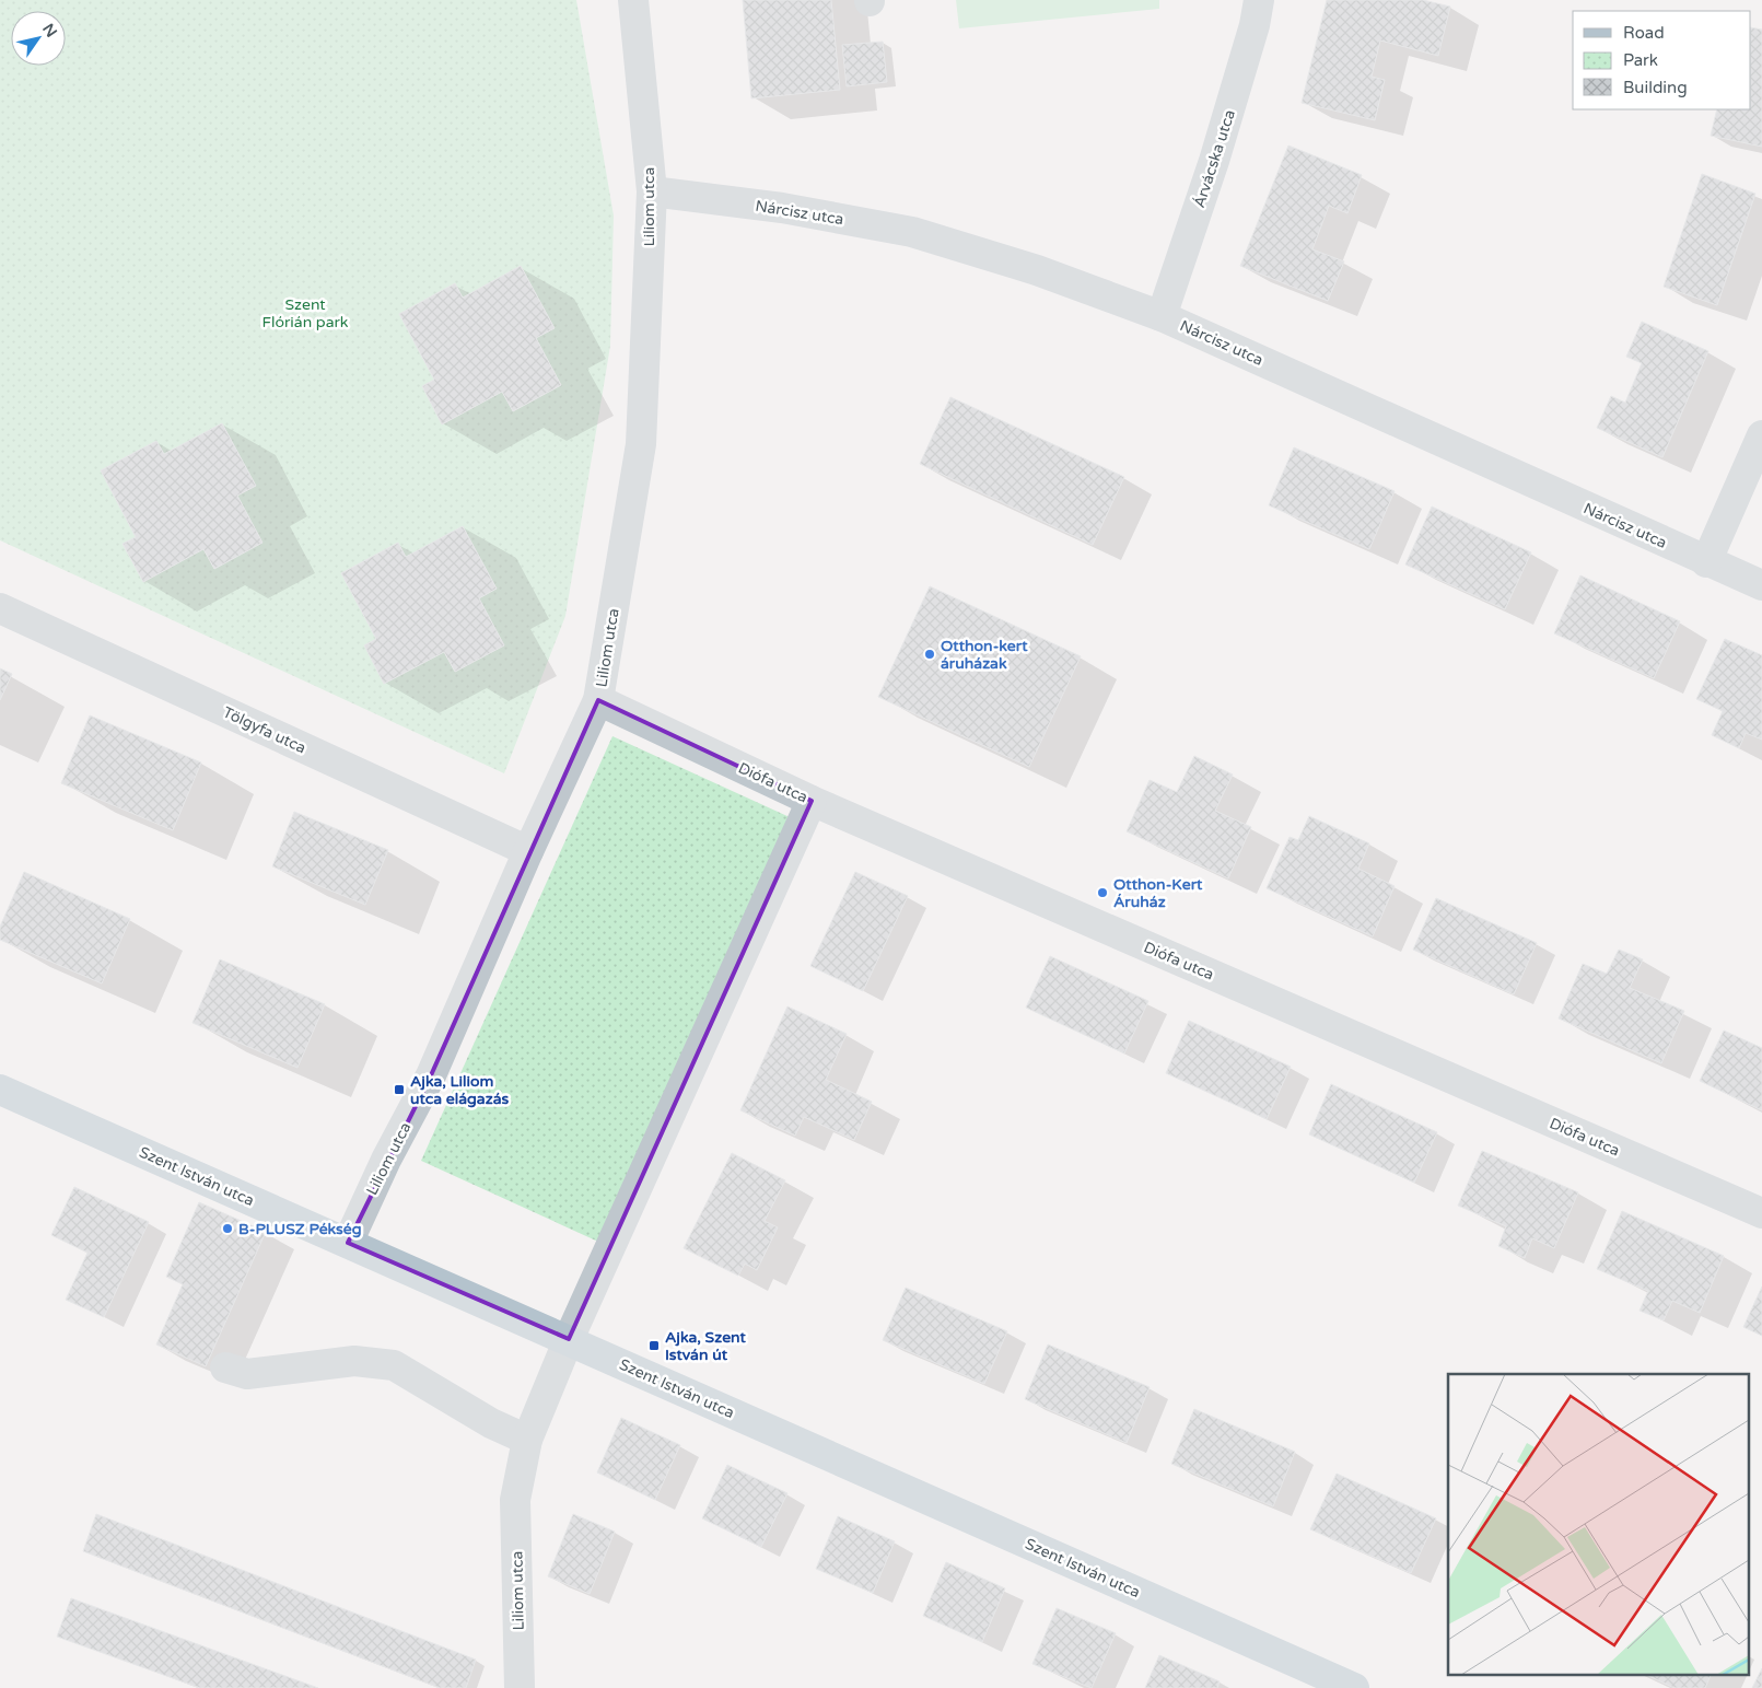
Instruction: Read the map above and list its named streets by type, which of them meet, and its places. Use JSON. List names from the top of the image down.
{
  "streets": {
    "main road": ["Szent István utca"],
    "street": [
      "Árvácska utca",
      "Liliom utca",
      "Nárcisz utca",
      "Tölgyfa utca",
      "Diófa utca"
    ]
  },
  "crossings": [
    ["Árvácska utca", "Nárcisz utca"],
    ["Liliom utca", "Nárcisz utca"],
    ["Liliom utca", "Tölgyfa utca"],
    ["Liliom utca", "Diófa utca"],
    ["Liliom utca", "Szent István utca"]
  ],
  "parks": ["Szent Flórián park"],
  "places": {
    "other": ["Otthon-kert áruházak", "Otthon-Kert Áruház", "B-PLUSZ Pékség"],
    "transit": ["Ajka, Liliom utca elágazás", "Ajka, Szent István út"]
  },
  "legend": ["Road", "Park", "Building"],
  "north": "top right"
}
